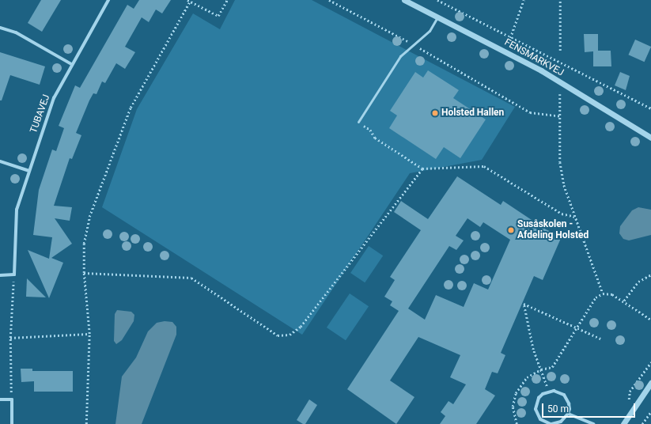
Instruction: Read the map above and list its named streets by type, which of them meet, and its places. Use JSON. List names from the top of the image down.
{
  "streets": {
    "street": ["FENSMARKVEJ", "TUBAVEJ"]
  },
  "places": ["Holsted Hallen", "Susåskolen - Afdeling Holsted"],
  "scale_bar": "50 m"
}
